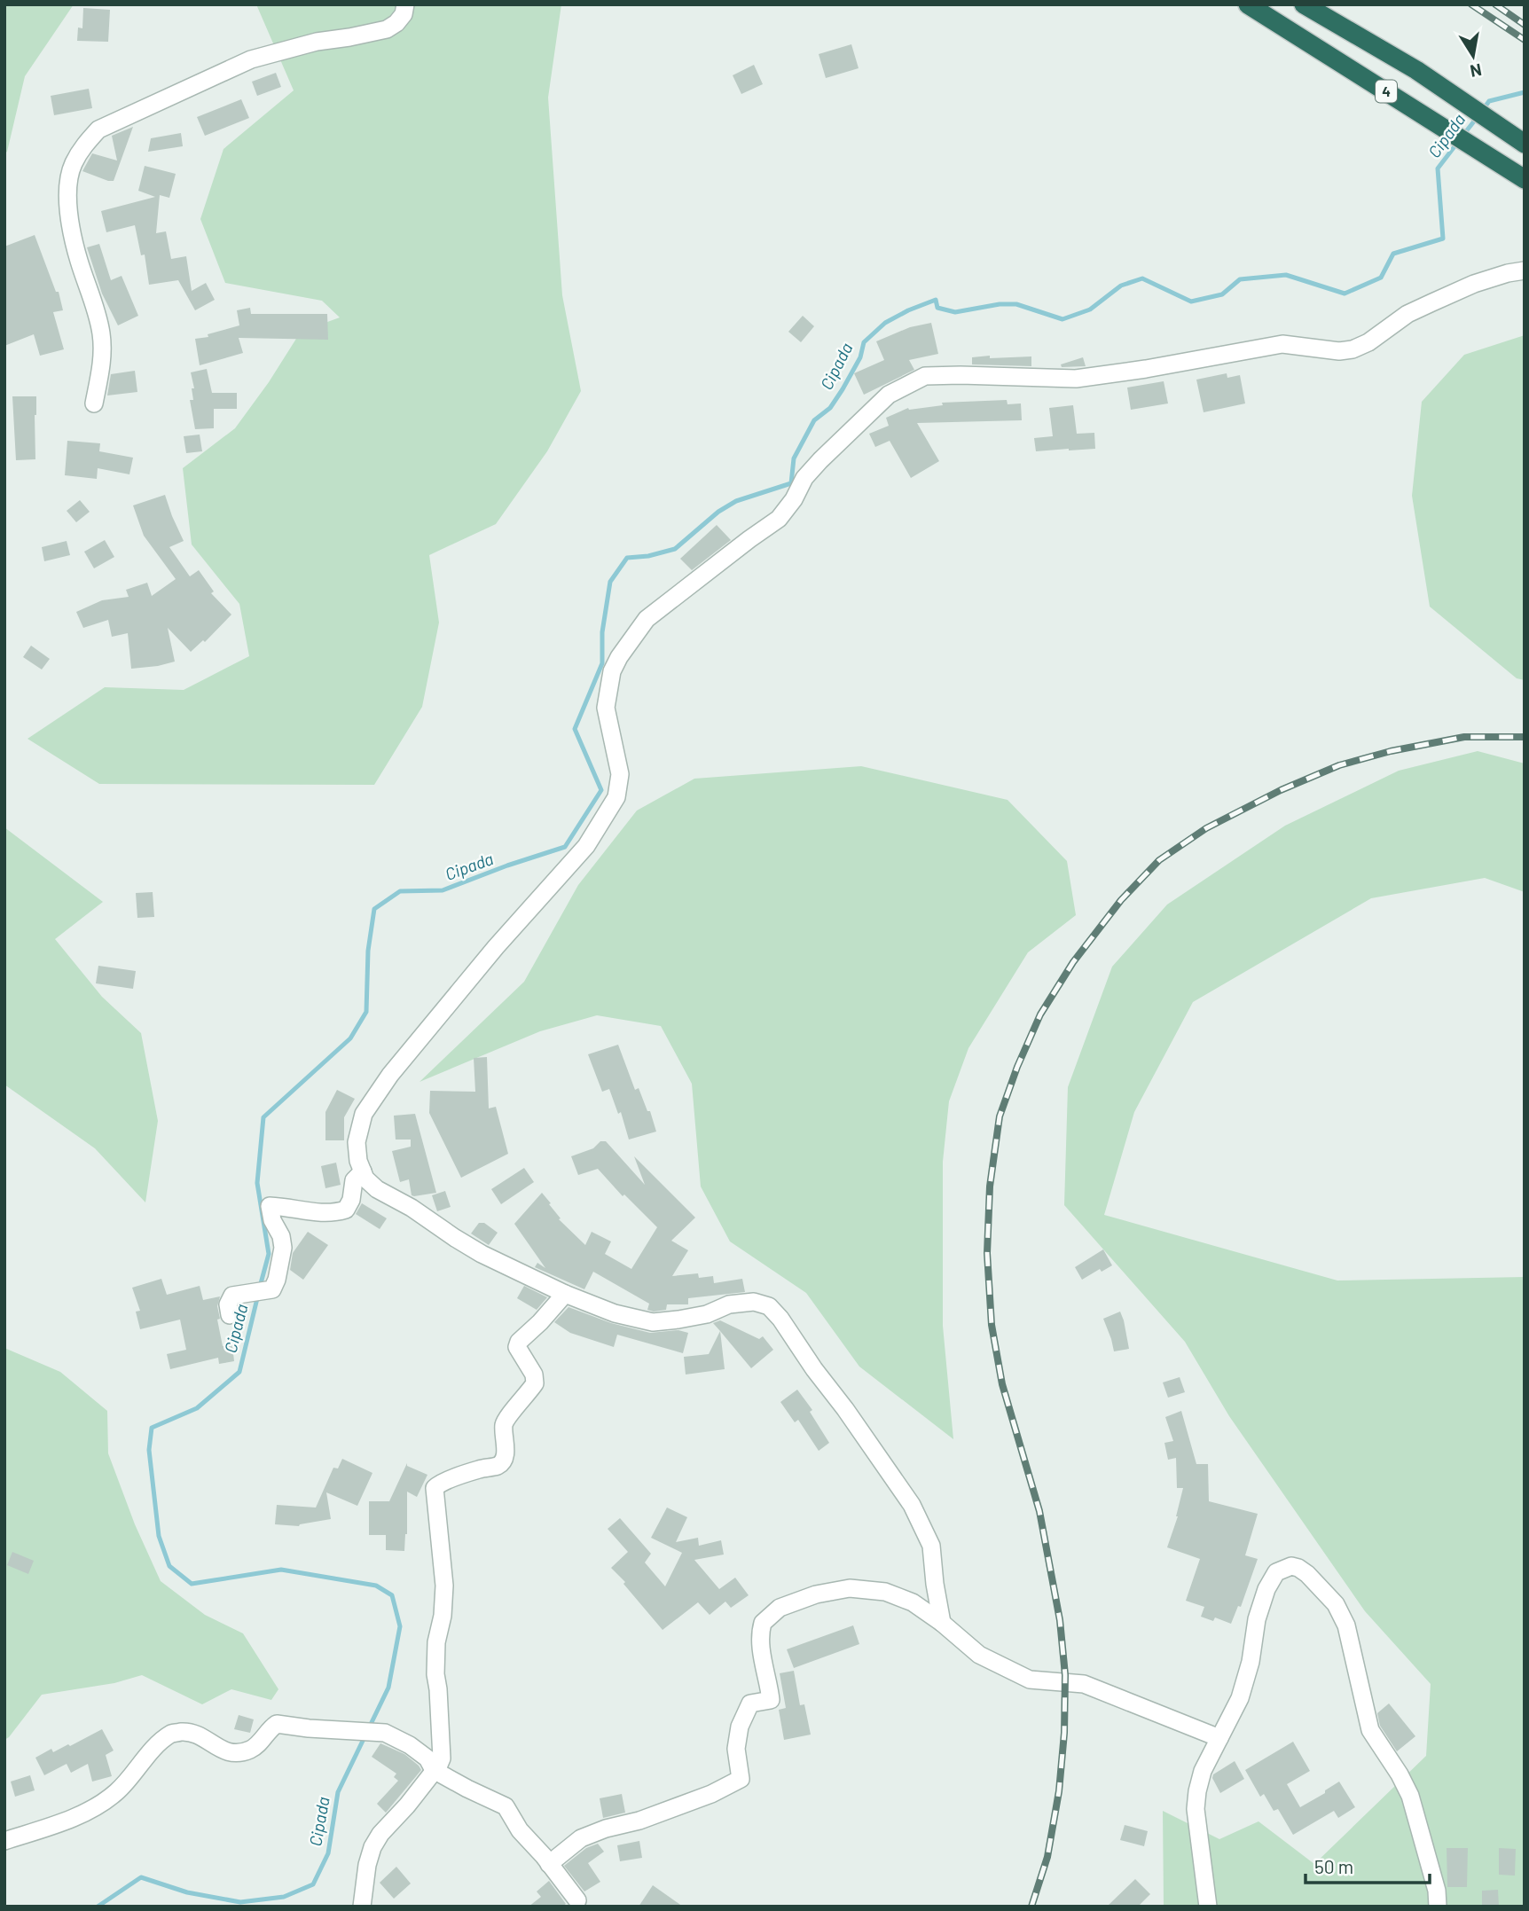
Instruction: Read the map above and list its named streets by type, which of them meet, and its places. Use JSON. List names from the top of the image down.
{
  "streets": {
    "highway": ["4"]
  },
  "water": ["Cipada"],
  "scale_bar": "50 m",
  "north": "bottom"
}
